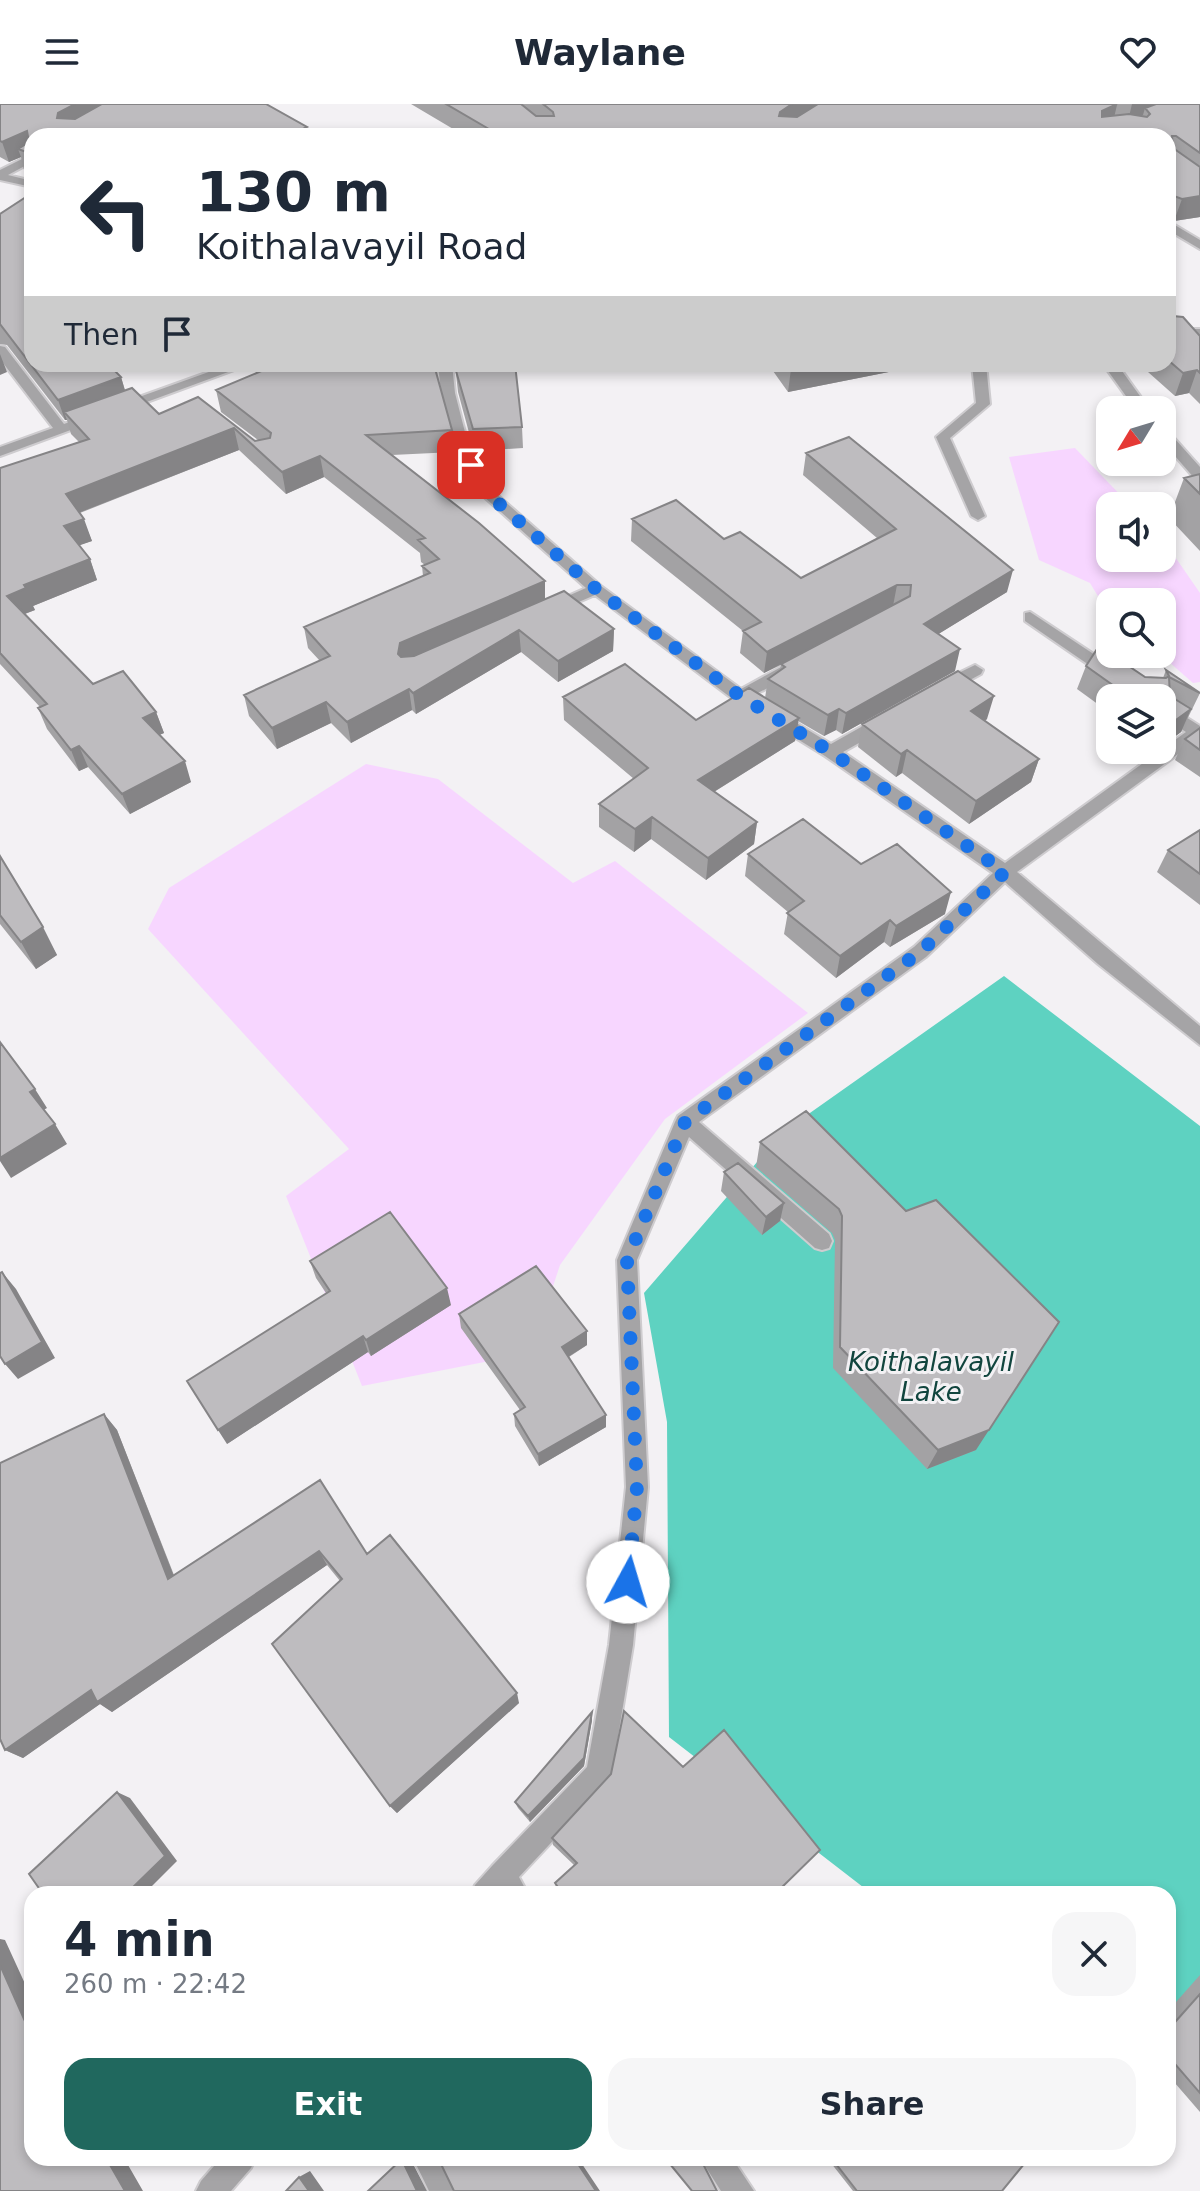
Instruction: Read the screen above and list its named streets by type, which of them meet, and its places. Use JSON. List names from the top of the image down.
{
  "water": ["Koithalavayil Lake"],
  "north": "bottom left",
  "page": {
    "header": "Waylane",
    "turn": ["130 m", "Koithalavayil Road"],
    "then": "Then",
    "heading": ["4 min", "260 m · 22:42"],
    "buttons": ["Exit", "Share"]
  }
}
